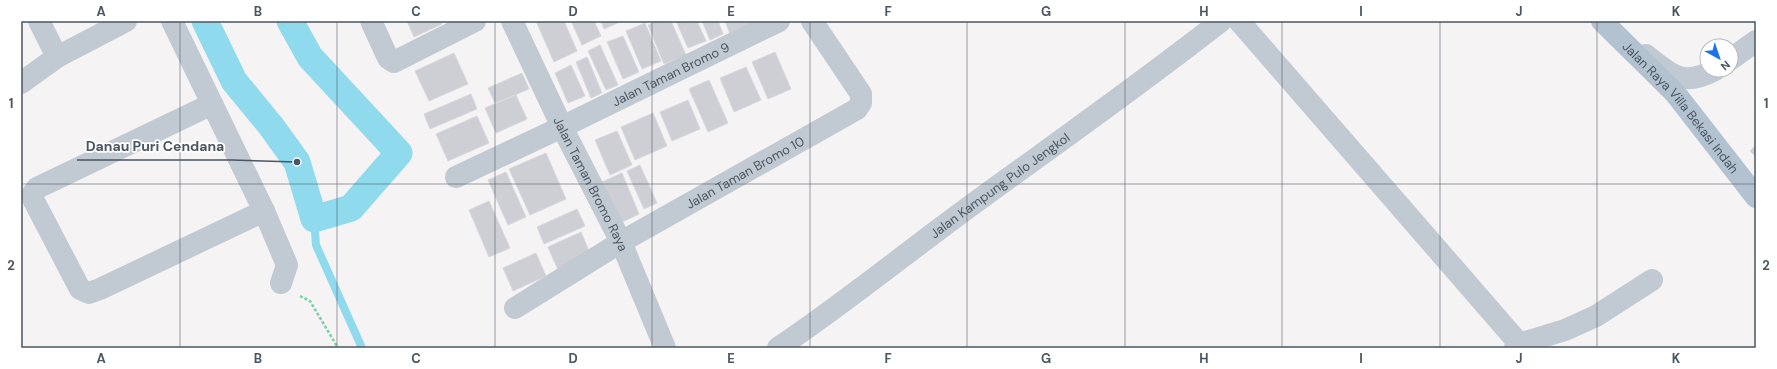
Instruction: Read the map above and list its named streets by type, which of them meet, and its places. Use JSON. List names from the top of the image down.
{
  "streets": {
    "main road": ["Jalan Raya Villa Bekasi Indah"],
    "street": [
      "Jalan Taman Bromo 9",
      "Jalan Taman Bromo 10",
      "Jalan Taman Bromo Raya",
      "Jalan Kampung Pulo Jengkol"
    ]
  },
  "crossings": [
    ["Jalan Taman Bromo 9", "Jalan Taman Bromo Raya"],
    ["Jalan Taman Bromo 10", "Jalan Taman Bromo Raya"]
  ],
  "places": ["Danau Puri Cendana"],
  "north": "bottom right",
  "grid": {
    "columns": [
      "A",
      "B",
      "C",
      "D",
      "E",
      "F",
      "G",
      "H",
      "I",
      "J",
      "K"
    ],
    "rows": ["1", "2"]
  }
}
